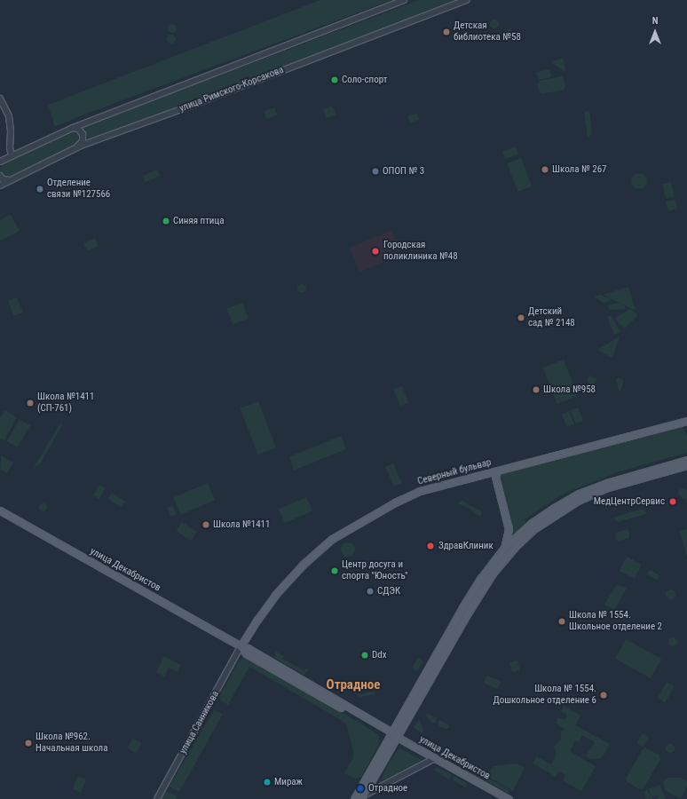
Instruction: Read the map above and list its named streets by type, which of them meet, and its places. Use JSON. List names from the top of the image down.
{
  "streets": {
    "main road": ["Северный бульвар", "улица Декабристов"],
    "street": ["улица Римского-Корсакова", "улица Санникова"]
  },
  "crossings": [
    ["Северный бульвар", "улица Декабристов"],
    ["Северный бульвар", "улица Санникова"],
    ["улица Декабристов", "улица Санникова"]
  ],
  "districts": ["Отрадное"],
  "places": [
    "Детская библиотека №58",
    "Соло-спорт",
    "Школа № 267",
    "ОПОП № 3",
    "Отделение связи №127566",
    "Синяя птица",
    "Городская поликлиника №48",
    "Детский сад № 2148",
    "Школа №958",
    "Школа №1411 (СП-761)",
    "МедЦентрСервис",
    "Школа №1411",
    "ЗдравКлиник",
    "Центр досуга и спорта \"Юность\"",
    "СДЭК",
    "Школа № 1554. Школьное отделение 2",
    "Ddx",
    "Школа № 1554. Дошкольное отделение 6",
    "Школа №962. Начальная школа",
    "Мираж",
    "Отрадное"
  ],
  "north": "top"
}
